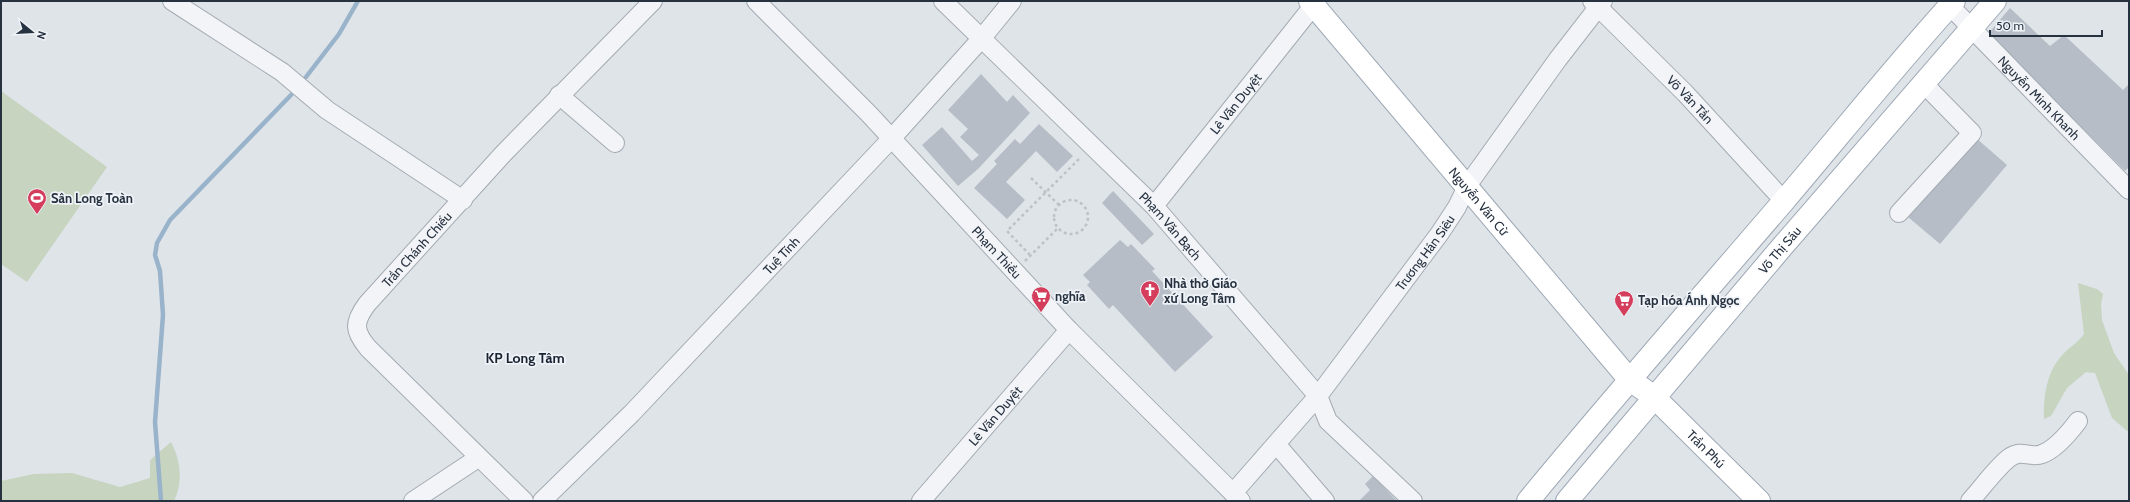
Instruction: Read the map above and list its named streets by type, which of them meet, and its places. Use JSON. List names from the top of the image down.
{
  "streets": {
    "main road": ["Nguyễn Văn Cừ", "Võ Thị Sáu", "Trần Phú"],
    "street": [
      "Nguyễn Minh Khanh",
      "Võ Văn Tần",
      "Lê Văn Duyệt",
      "Phạm Văn Bạch",
      "Trần Chánh Chiếu",
      "Trương Hán Siêu",
      "Phạm Thiều",
      "Tuệ Tĩnh"
    ]
  },
  "crossings": [
    ["Nguyễn Minh Khanh", "Võ Thị Sáu"],
    ["Võ Văn Tần", "Trương Hán Siêu"],
    ["Lê Văn Duyệt", "Nguyễn Văn Cừ"],
    ["Lê Văn Duyệt", "Phạm Văn Bạch"],
    ["Lê Văn Duyệt", "Phạm Thiều"],
    ["Nguyễn Văn Cừ", "Võ Thị Sáu"],
    ["Nguyễn Văn Cừ", "Trương Hán Siêu"],
    ["Nguyễn Văn Cừ", "Trần Phú"],
    ["Phạm Văn Bạch", "Trương Hán Siêu"],
    ["Phạm Văn Bạch", "Tuệ Tĩnh"],
    ["Võ Thị Sáu", "Trần Phú"],
    ["Trương Hán Siêu", "Phạm Thiều"],
    ["Phạm Thiều", "Tuệ Tĩnh"]
  ],
  "districts": ["KP Long Tâm"],
  "places": {
    "sports": ["Sân Long Toàn"],
    "church": ["Nhà thờ Giáo xứ Long Tâm"],
    "supermarket": ["nghĩa", "Tạp hóa Ánh Ngọc"]
  },
  "scale_bar": "50 m",
  "north": "right"
}
